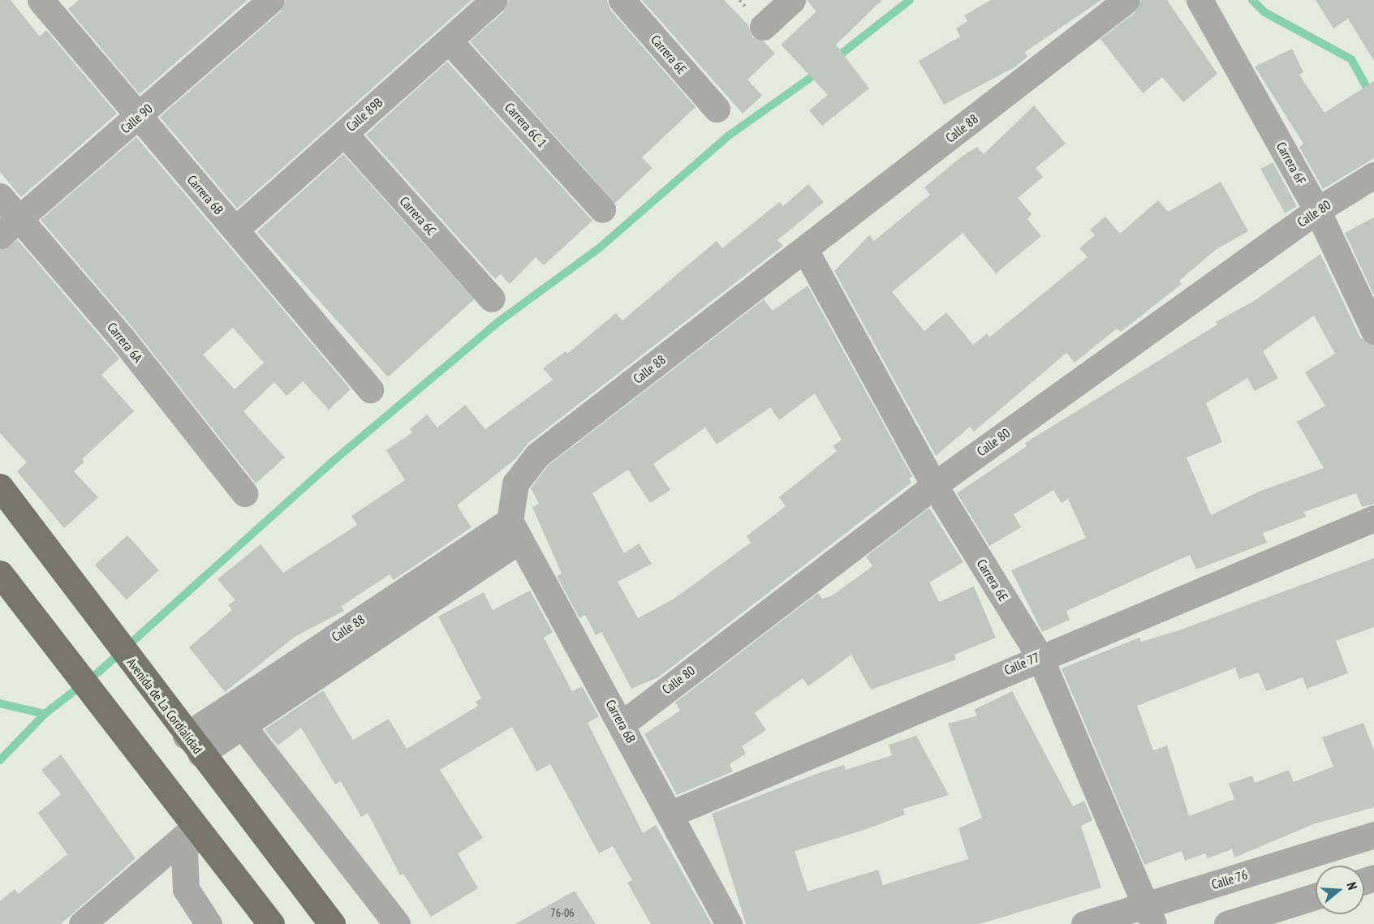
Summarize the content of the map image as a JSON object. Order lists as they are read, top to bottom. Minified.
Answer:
{"streets":{"main road":["Avenida de La Cordialidad"],"street":["Carrera 6E","Calle 89B","Calle 90","Carrera 6C 1","Calle 88","Carrera 6F","Carrera 6B","Calle 80","Carrera 6C","Carrera 6A","Calle 77","Calle 76"]},"crossings":[["Carrera 6E","Calle 88"],["Carrera 6E","Calle 80"],["Carrera 6E","Calle 77"],["Carrera 6E","Calle 76"],["Calle 89B","Carrera 6C 1"],["Calle 89B","Carrera 6B"],["Calle 89B","Carrera 6C"],["Calle 90","Carrera 6B"],["Calle 90","Carrera 6A"],["Calle 88","Carrera 6B"],["Calle 88","Avenida de La Cordialidad"],["Carrera 6F","Calle 80"],["Carrera 6B","Calle 80"],["Carrera 6B","Calle 77"]],"house_numbers":["76-06"],"north":"right"}
